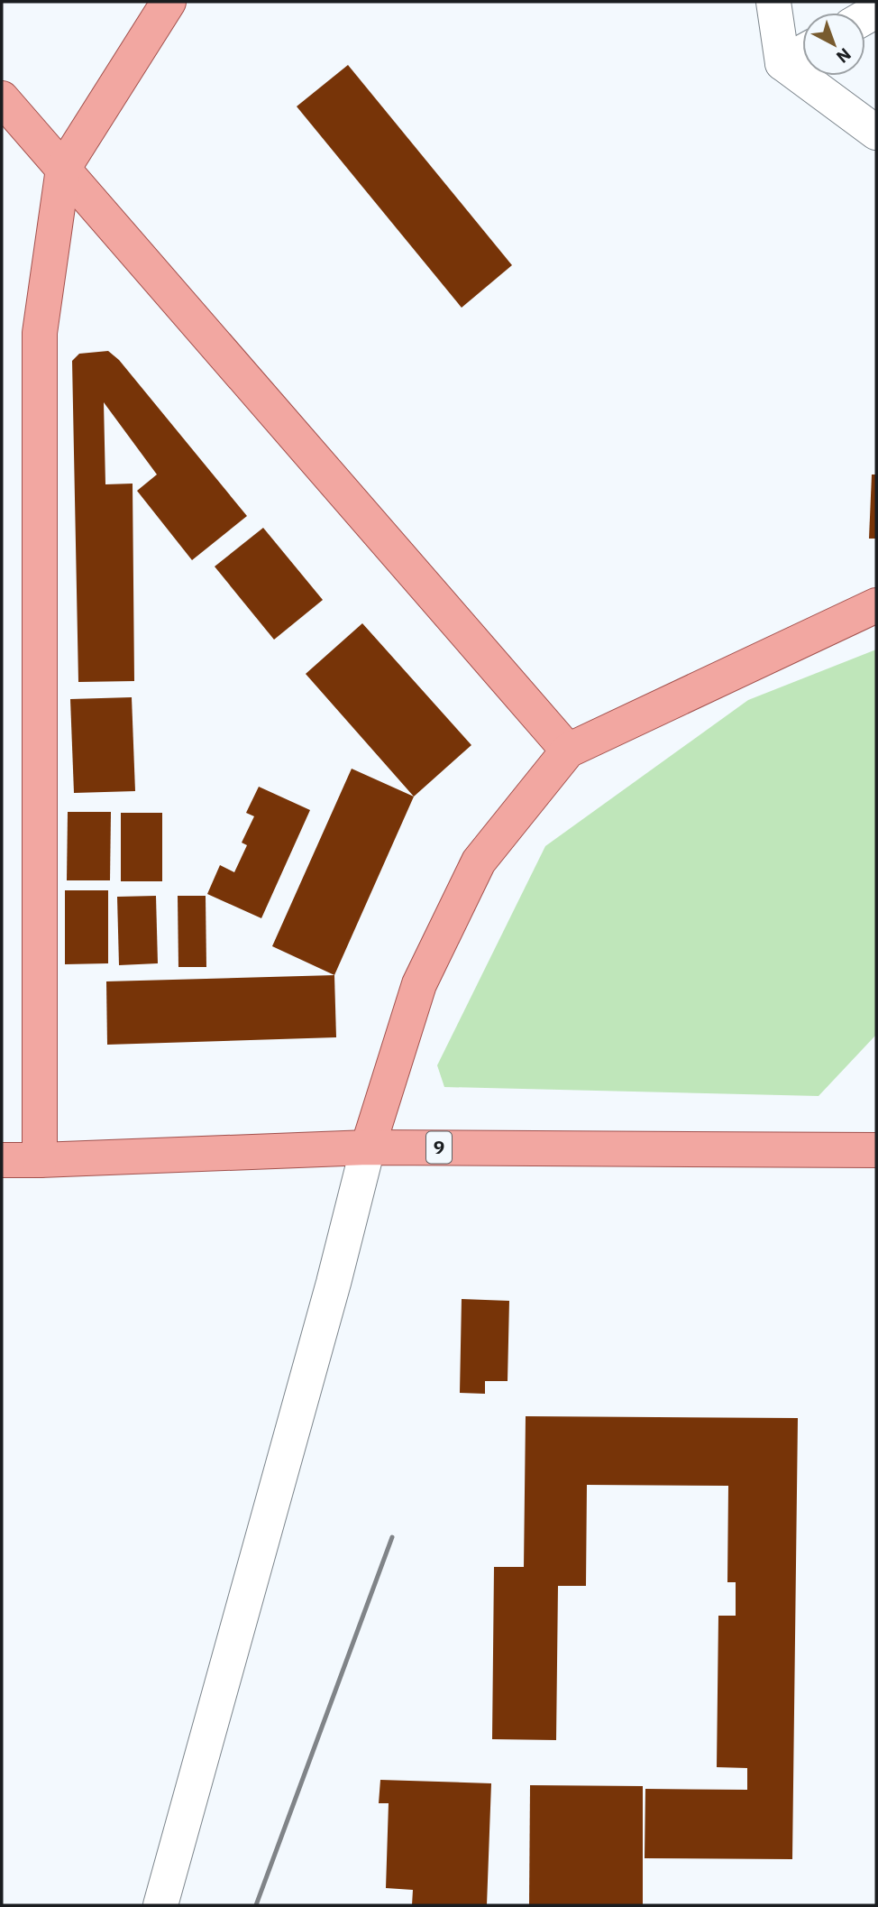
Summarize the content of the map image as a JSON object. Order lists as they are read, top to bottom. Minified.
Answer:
{"streets":{"main road":["9"]},"north":"bottom right"}
